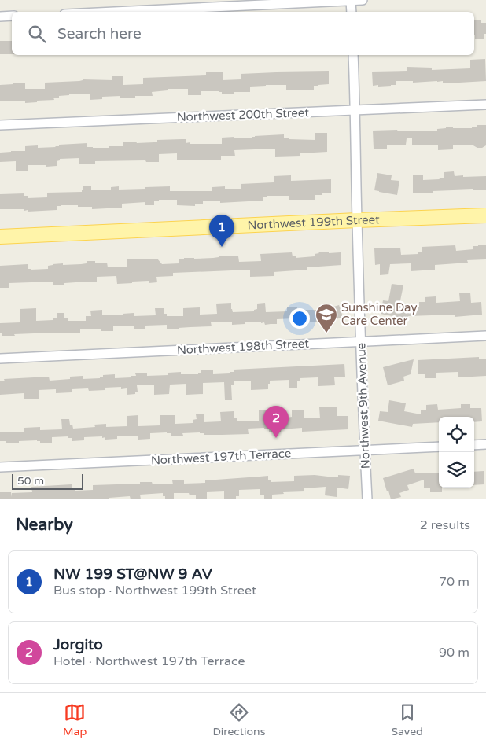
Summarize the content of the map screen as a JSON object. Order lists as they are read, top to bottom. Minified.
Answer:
{"streets":{"main road":["Northwest 199th Street"],"street":["Northwest 200th Street","Northwest 198th Street","Northwest 9th Avenue","Northwest 197th Terrace"]},"crossings":[["Northwest 200th Street","Northwest 9th Avenue"],["Northwest 199th Street","Northwest 9th Avenue"],["Northwest 198th Street","Northwest 9th Avenue"],["Northwest 9th Avenue","Northwest 197th Terrace"]],"places":{"school or university":["Sunshine Day Care Center"]},"scale_bar":"50 m","page":{"search":"Search here","pins":["1","2"],"scale":"50 m","heading":["Nearby","2 results"],"list":[{"mark":"1","name":"NW 199 ST@NW 9 AV","note":"Bus stop · Northwest 199th Street","value":"70 m"},{"mark":"2","name":"Jorgito","note":"Hotel · Northwest 197th Terrace","value":"90 m"}],"nav":["Map","Directions","Saved"]}}
